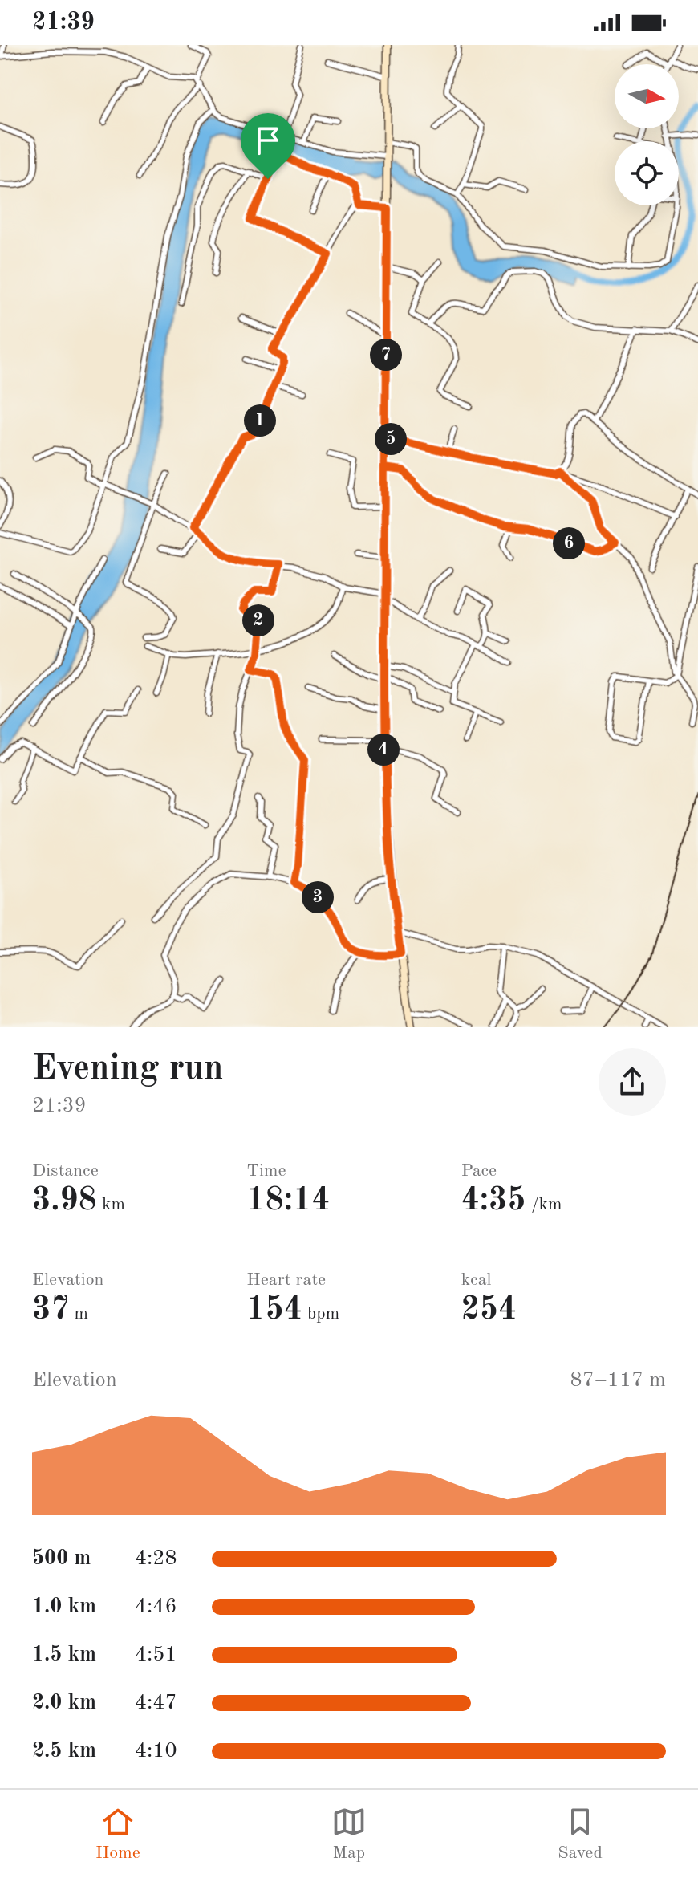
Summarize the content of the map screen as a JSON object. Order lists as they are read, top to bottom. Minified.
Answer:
{"north":"right","page":{"status":"21:39","pins":["7","1","5","6","2","4","3"],"heading":["Evening run","21:39"],"stats":[["Distance","3.98 km"],["Time","18:14"],["Pace","4:35 /km"],["Elevation","37 m"],["Heart rate","154 bpm"],["kcal","254"]],"chart":["Elevation","87–117 m"],"list":[{"name":"500 m","note":"4:28"},{"name":"1.0 km","note":"4:46"},{"name":"1.5 km","note":"4:51"},{"name":"2.0 km","note":"4:47"},{"name":"2.5 km","note":"4:10"}],"tabs":["Home","Map","Saved"]}}
